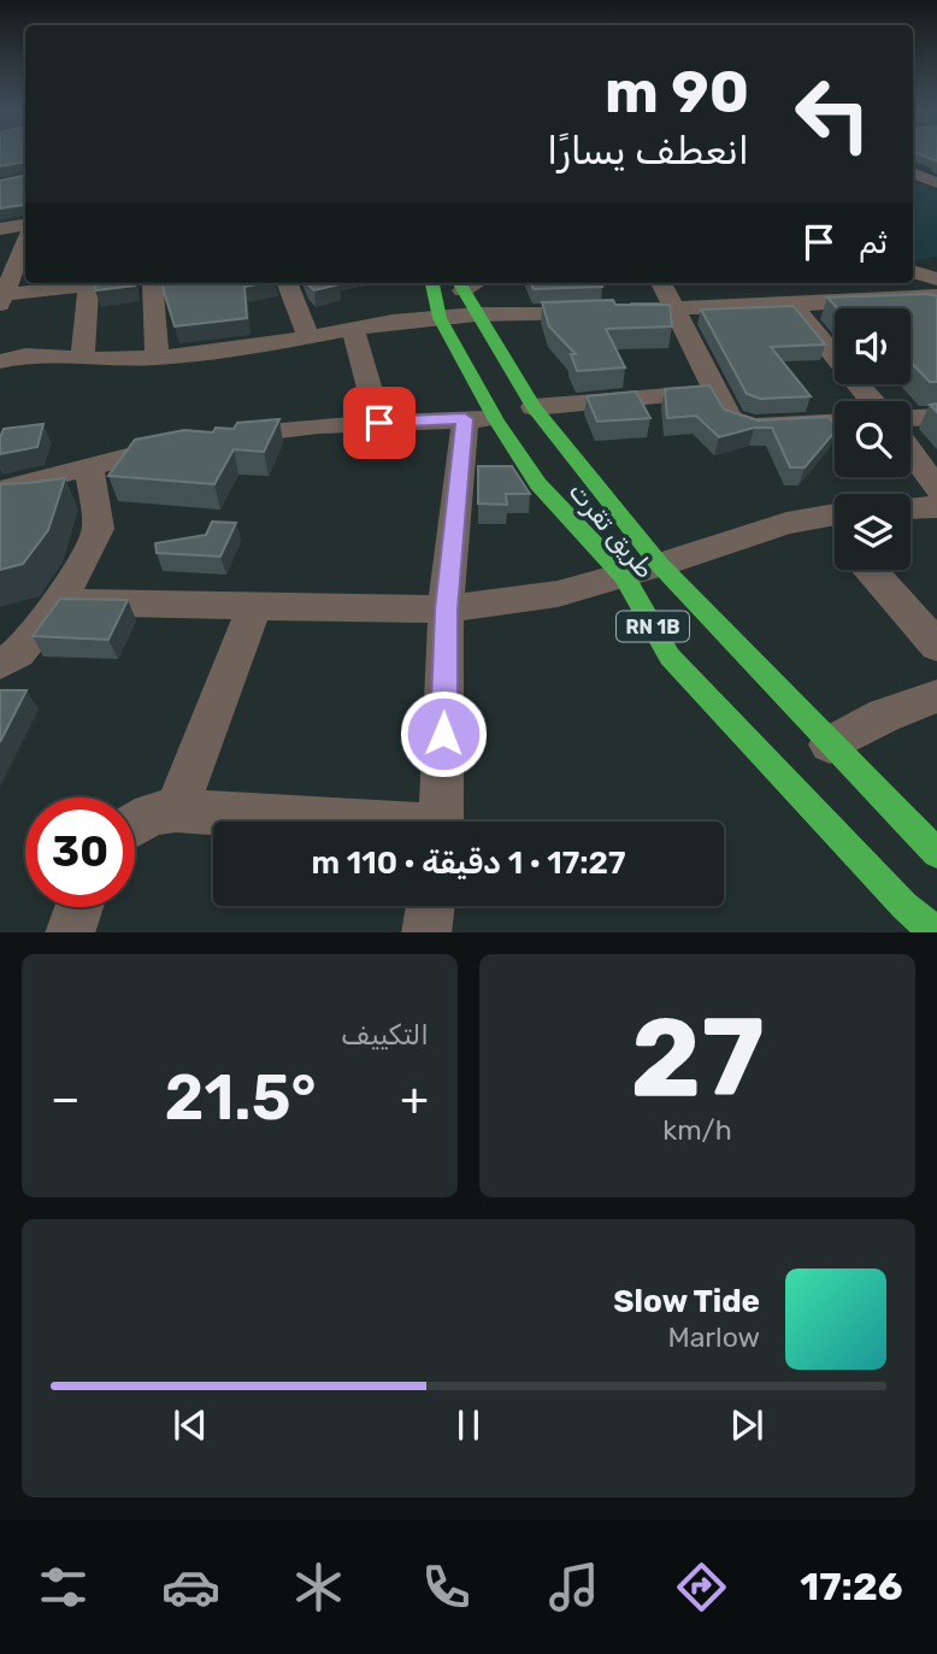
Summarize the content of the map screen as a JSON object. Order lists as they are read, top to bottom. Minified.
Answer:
{"streets":{"main road":["طريق تقرت","RN 1B"]},"page":{"turn":["90 m","انعطف يسارًا"],"then":"ثم","limit":"30","trip":"17:27 · 1 دقيقة · 110 m","tile":[["27","km/h"],"التكييف"],"heat":["−","21.5°","+"],"song":["Slow Tide","Marlow"],"tabs":"17:26"}}
